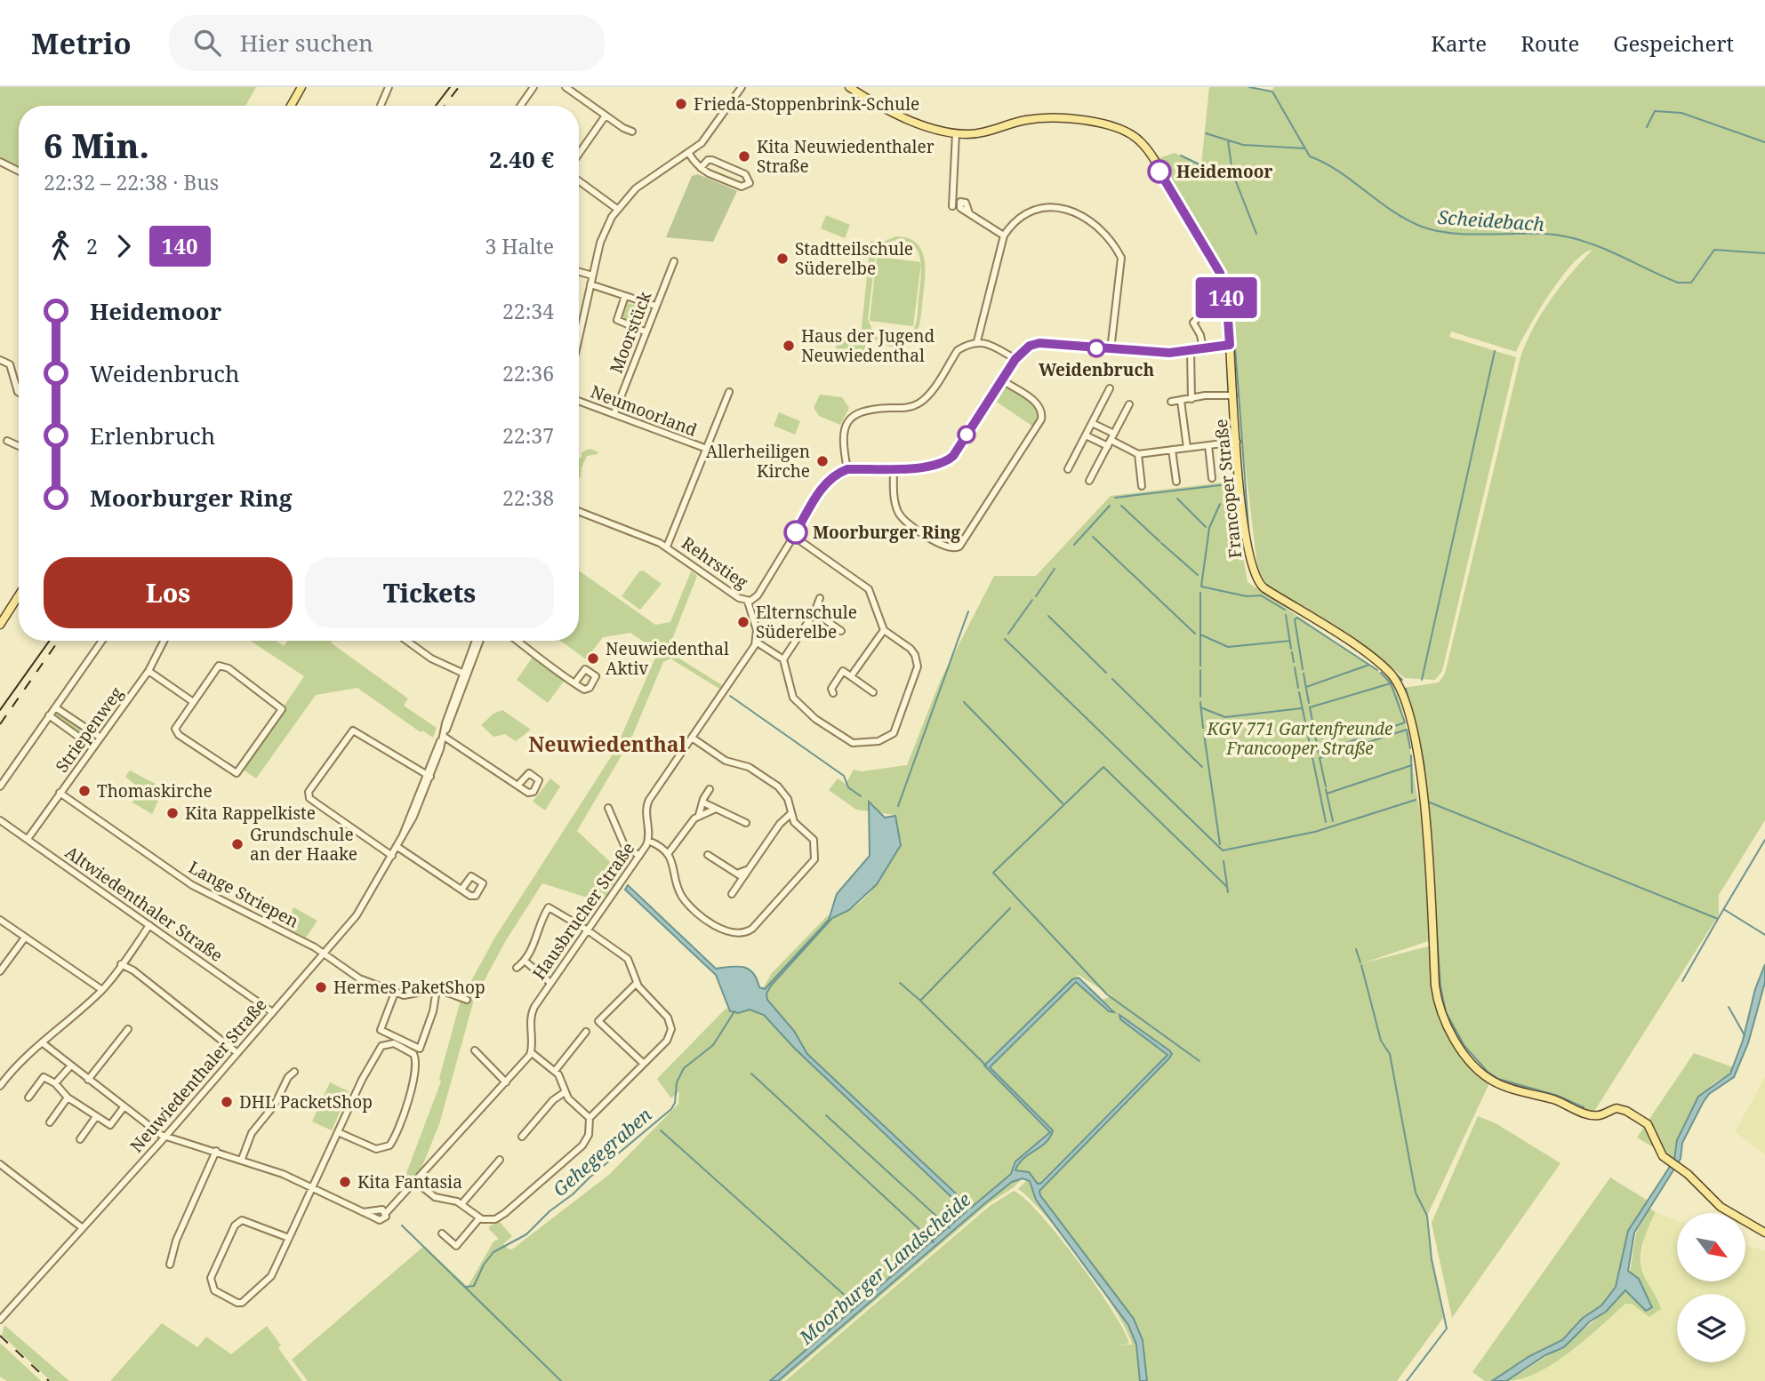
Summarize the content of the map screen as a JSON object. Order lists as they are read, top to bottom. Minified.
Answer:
{"streets":{"main road":["Francoper Straße"],"street":["Moorstück","Neumoorland","Rehrstieg","Striepenweg","Lange Striepen","Altwiedenthaler Straße","Hausbrucher Straße","Neuwiedenthaler Straße"]},"crossings":[["Moorstück","Neumoorland"],["Striepenweg","Lange Striepen"],["Striepenweg","Altwiedenthaler Straße"],["Lange Striepen","Neuwiedenthaler Straße"],["Altwiedenthaler Straße","Neuwiedenthaler Straße"]],"districts":["Neuwiedenthal"],"water":["Scheidebach","Gehegegraben","Moorburger Landscheide"],"parks":["KGV 771 Gartenfreunde Francooper Straße"],"places":["Frieda-Stoppenbrink-Schule","Kita Neuwiedenthaler Straße","Heidemoor","Stadtteilschule Süderelbe","Haus der Jugend Neuwiedenthal","Weidenbruch","Allerheiligen Kirche","Moorburger Ring","Elternschule Süderelbe","Neuwiedenthal Aktiv","Thomaskirche","Kita Rappelkiste","Grundschule an der Haake","Hermes PaketShop","DHL PacketShop","Kita Fantasia"],"lines":["bus line 140"],"north":"bottom right","page":{"header":"Metrio","search":"Hier suchen","nav":["Karte","Route","Gespeichert"],"on_map":"140","heading":["6 Min.","22:32 – 22:38 · Bus","2.40 €"],"legs":["2","140","3 Halte"],"list":[{"name":"Heidemoor","value":"22:34"},{"name":"Weidenbruch","value":"22:36"},{"name":"Erlenbruch","value":"22:37"},{"name":"Moorburger Ring","value":"22:38"}],"buttons":["Los","Tickets"]}}
